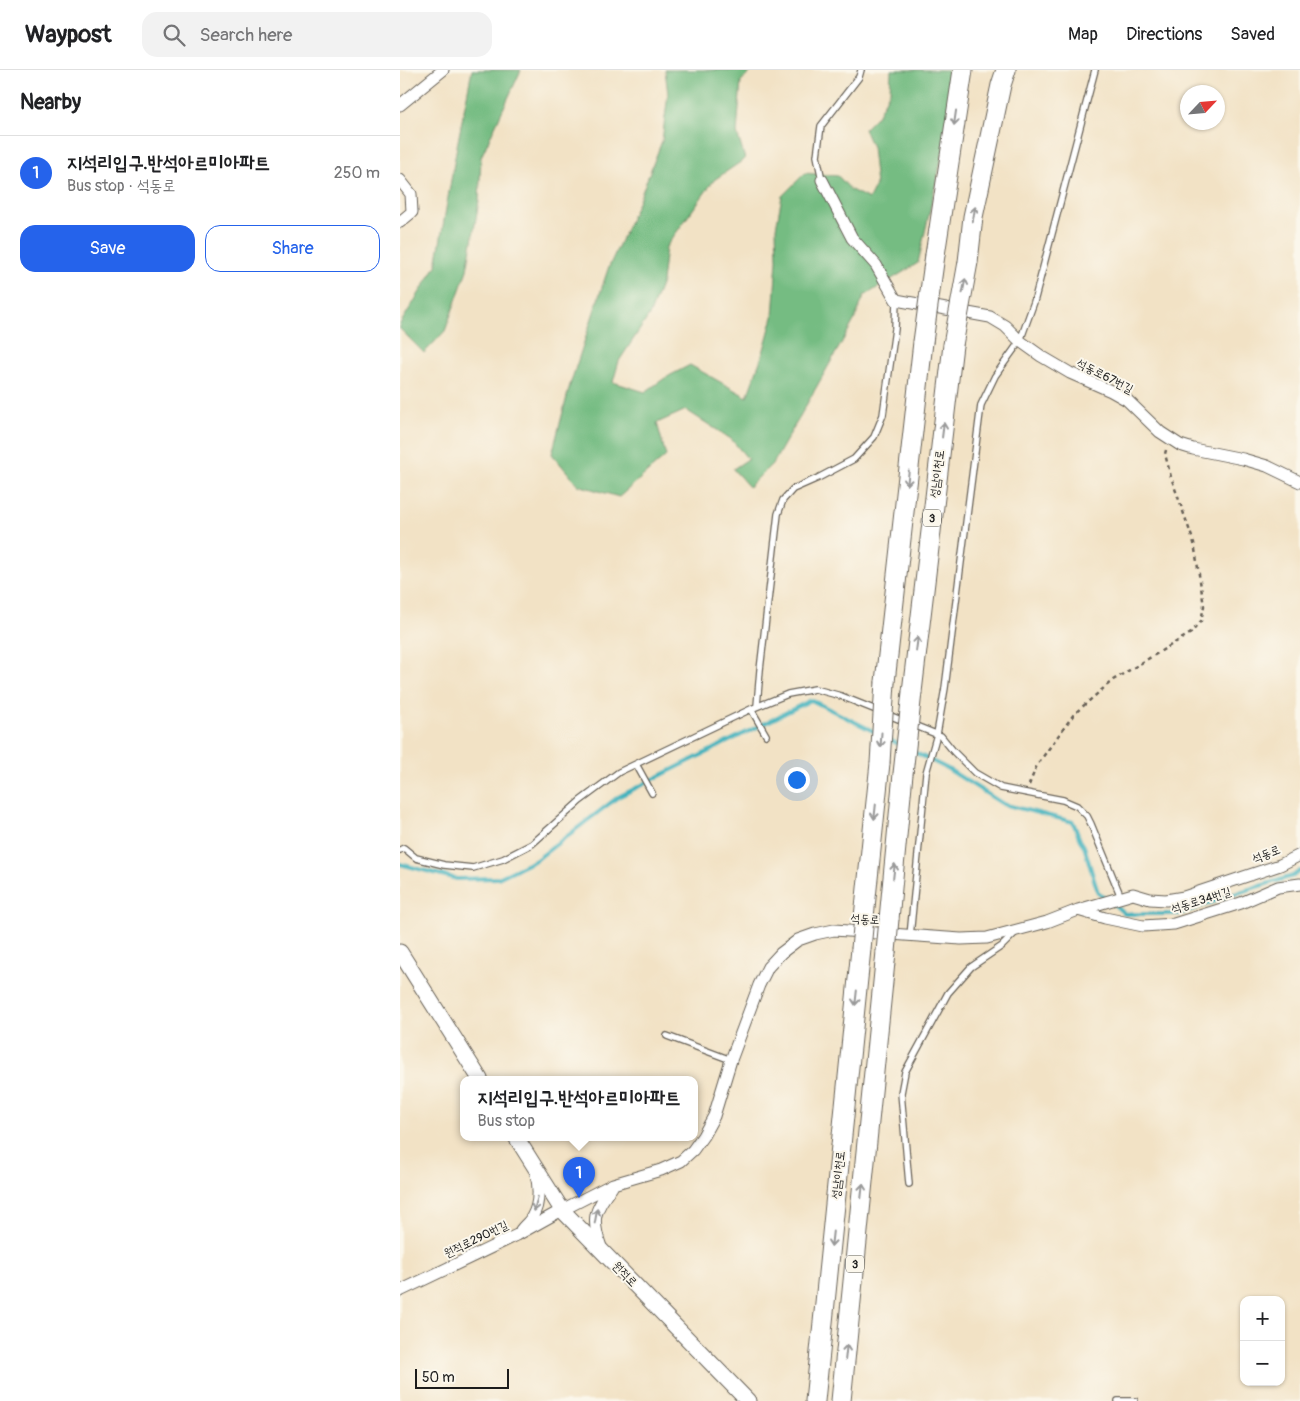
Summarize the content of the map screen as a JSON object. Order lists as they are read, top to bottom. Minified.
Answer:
{"streets":{"highway":["성남이천로","3"],"street":["석동로67번길","석동로","석동로34번길","원적로290번길","원적로"]},"crossings":[["석동로","석동로34번길"],["석동로","원적로290번길"],["석동로","원적로"],["원적로290번길","원적로"]],"scale_bar":"50 m","north":"top right","page":{"header":"Waypost","search":"Search here","nav":["Map","Directions","Saved"],"heading":"Nearby","list":[{"mark":"1","name":"지석리입구.반석아르미아파트","note":"Bus stop · 석동로","value":"250 m"}],"buttons":["Save","Share"],"popup":["지석리입구.반석아르미아파트","Bus stop"],"pins":"1","map_buttons":["+","−"],"scale":"50 m"}}
